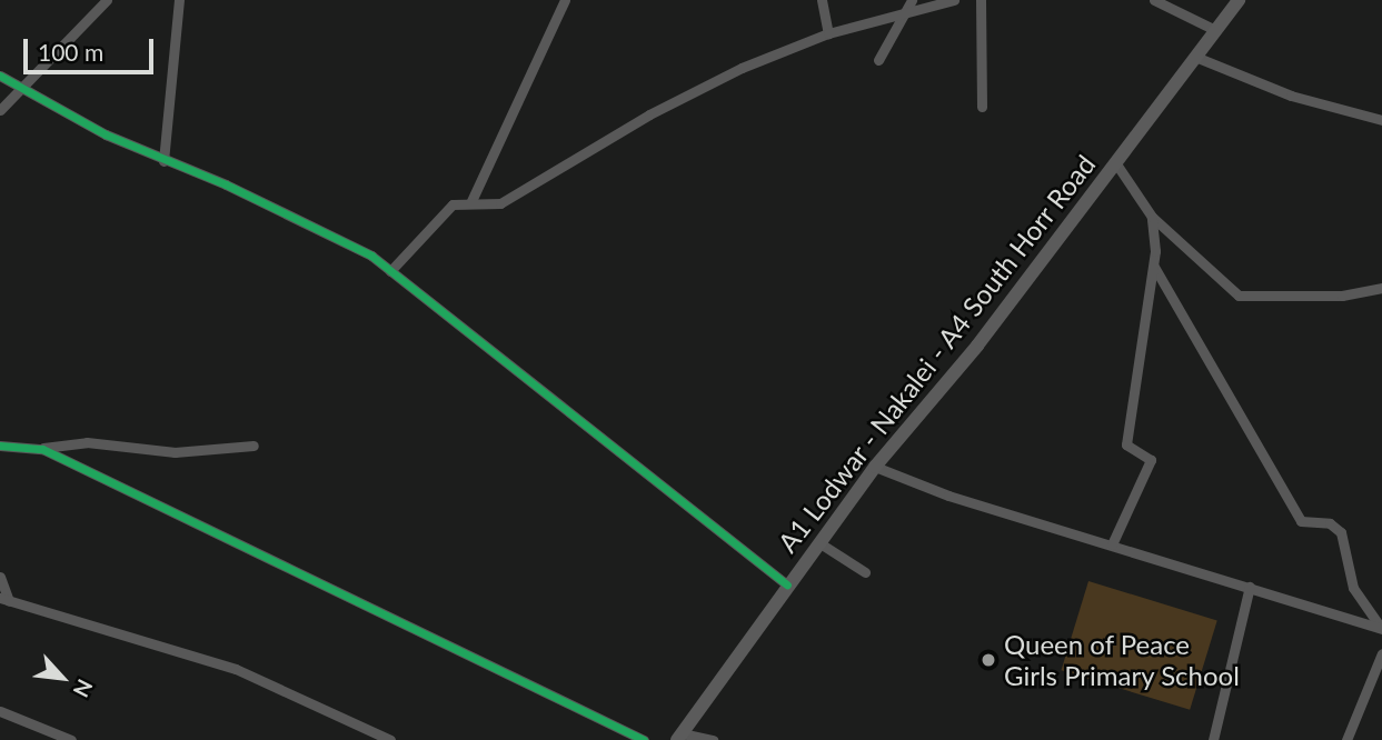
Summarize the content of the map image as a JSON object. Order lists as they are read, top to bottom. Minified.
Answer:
{"streets":{"main road":["A1 Lodwar - Nakalei - A4 South Horr Road"]},"places":["Queen of Peace Girls Primary School"],"scale_bar":"100 m","north":"bottom right"}
